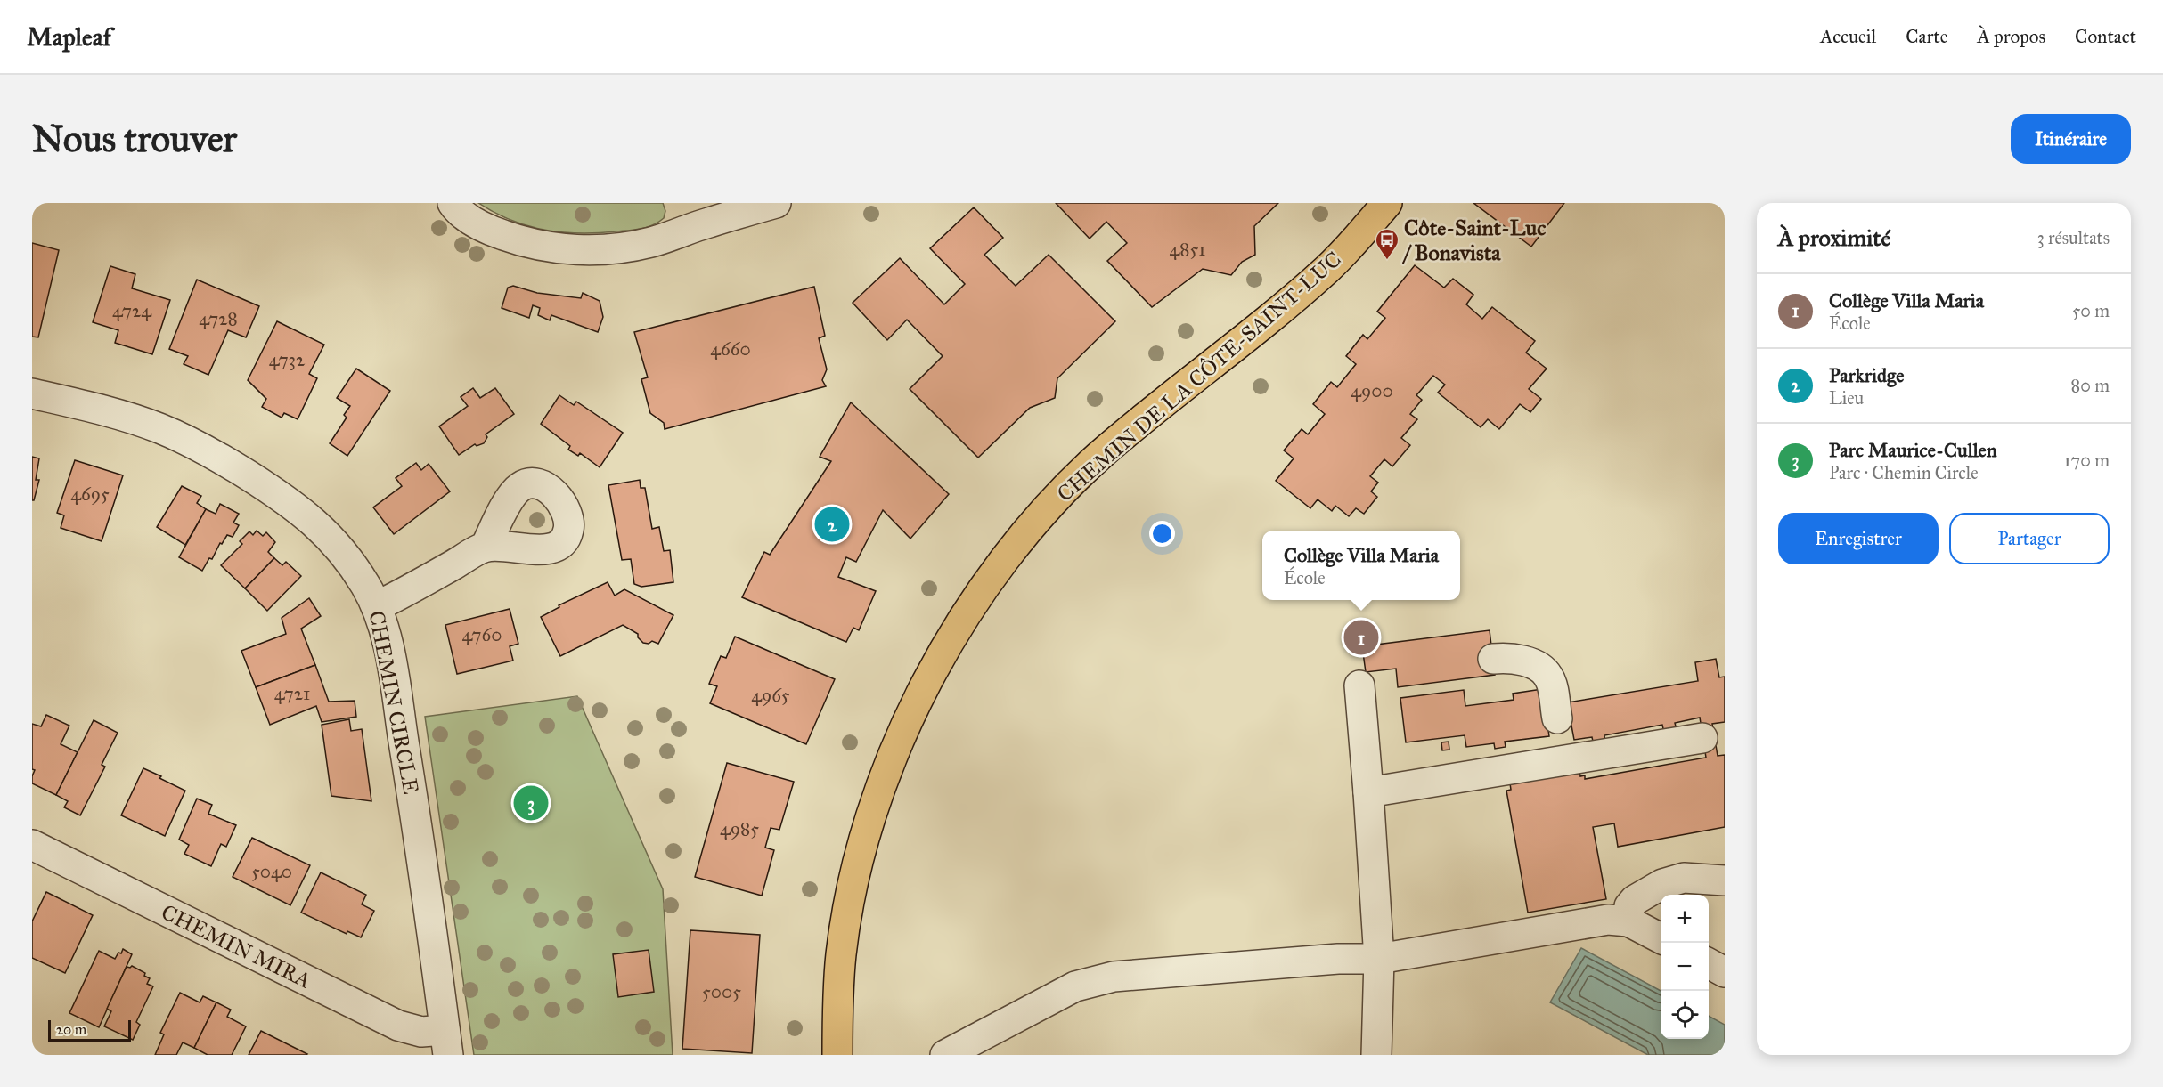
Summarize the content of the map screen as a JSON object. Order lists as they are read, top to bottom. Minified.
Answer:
{"streets":{"main road":["CHEMIN DE LA CÔTE-SAINT-LUC"],"street":["CHEMIN CIRCLE","CHEMIN MIRA"]},"crossings":[["CHEMIN CIRCLE","CHEMIN MIRA"]],"places":{"bus stop":["Côte-Saint-Luc / Bonavista"]},"house_numbers":["4851","4724","4728","4660","4732","4900","4695","4760","4721","4965","4985","5040","5005"],"scale_bar":"20 m","page":{"header":"Mapleaf","nav":["Accueil","Carte","À propos","Contact"],"buttons":["Itinéraire",["Enregistrer","Partager"]],"title":"Nous trouver","heading":["À proximité","3 résultats"],"list":[{"mark":"1","name":"Collège Villa Maria","note":"École","value":"50 m"},{"mark":"2","name":"Parkridge","note":"Lieu","value":"80 m"},{"mark":"3","name":"Parc Maurice-Cullen","note":"Parc · Chemin Circle","value":"170 m"}],"pins":["2","1","3"],"popup":["Collège Villa Maria","École"],"map_buttons":["+","−"],"scale":"20 m"}}
